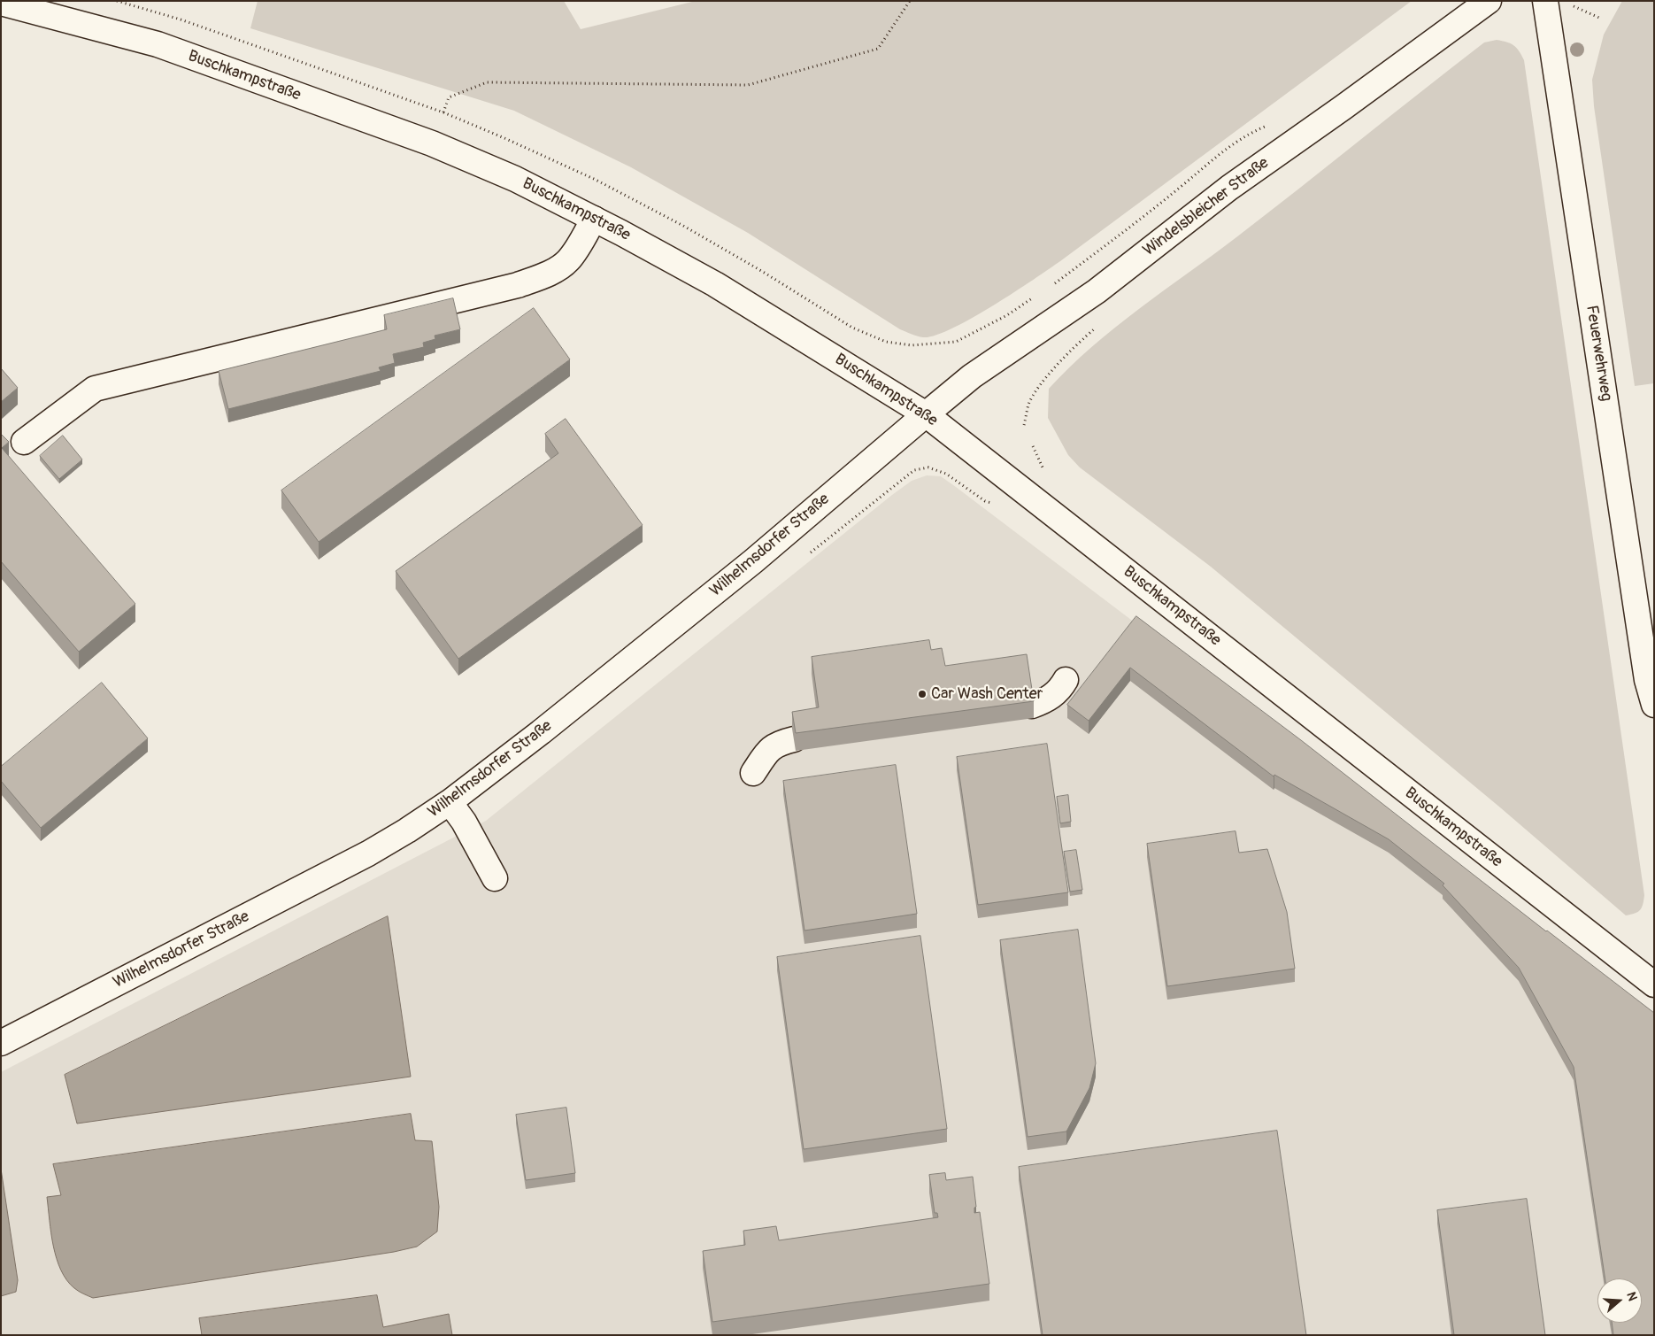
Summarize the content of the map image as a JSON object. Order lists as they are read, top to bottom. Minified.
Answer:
{"streets":{"main road":["Buschkampstraße","Windelsbleicher Straße","Feuerwehrweg","Wilhelmsdorfer Straße"]},"crossings":[["Buschkampstraße","Windelsbleicher Straße"],["Buschkampstraße","Wilhelmsdorfer Straße"],["Windelsbleicher Straße","Wilhelmsdorfer Straße"]],"places":["Car Wash Center"],"north":"right"}
